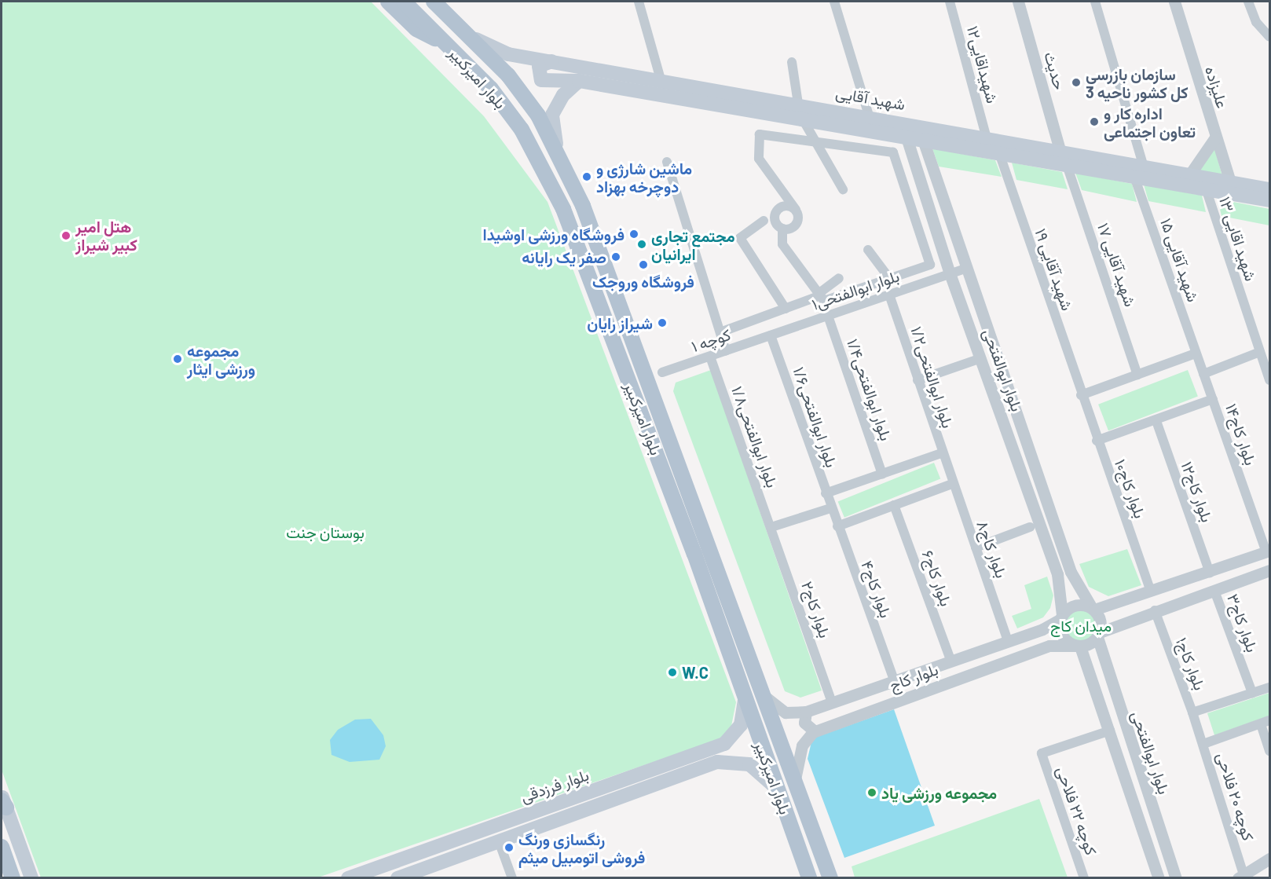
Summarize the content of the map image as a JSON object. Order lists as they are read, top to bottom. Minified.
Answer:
{"streets":{"main road":["بلوار امیرکبیر","شهید آقایی","بلوار فرزدقی"],"street":["شهیداقایی۱۲","حدیث","علیزاده","شهید اقایی ۱۳","شهید آقایی ۱۵","شهید آقایی ۱۷","شهید آقایی ۱۹","بلوار ابوالفتحی۱","کوچه ۱","بلوار ابوالفتحی","بلوار ابوالفتحی۱/۲","بلوار ابوالفتحی۱/۴","بلوار ابوالفتحی۱/۶","بلوار کاج۱۴","بلوار ابوالفتحی۱/۸","بلوار کاج۱۰","بلوار کاج۱۲","بلوار کاج۸","بلوار کاج۶","بلوار کاج۴","بلوار کاج۲","بلوار کاج۳","بلوار کاج۱","بلوار کاج","کوچه ۲۰ فلاحی","کوچه ۲۲ فلاحی"]},"crossings":[["شهیداقایی۱۲","شهید آقایی"],["حدیث","شهید آقایی"],["بلوار امیرکبیر","شهید آقایی"],["بلوار امیرکبیر","بلوار کاج"],["بلوار امیرکبیر","بلوار فرزدقی"],["علیزاده","شهید آقایی"],["شهید آقایی","شهید اقایی ۱۳"],["شهید آقایی","شهید آقایی ۱۵"],["شهید آقایی","شهید آقایی ۱۷"],["شهید آقایی","شهید آقایی ۱۹"],["شهید آقایی","بلوار ابوالفتحی"],["شهید آقایی ۱۵","بلوار کاج۱۴"],["شهید آقایی ۱۹","بلوار کاج۱۰"],["بلوار ابوالفتحی۱","کوچه ۱"],["بلوار ابوالفتحی۱","بلوار ابوالفتحی"],["بلوار ابوالفتحی۱","بلوار ابوالفتحی۱/۲"],["بلوار ابوالفتحی۱","بلوار ابوالفتحی۱/۴"],["بلوار ابوالفتحی۱","بلوار ابوالفتحی۱/۶"],["کوچه ۱","بلوار ابوالفتحی۱/۶"],["کوچه ۱","بلوار ابوالفتحی۱/۸"],["بلوار ابوالفتحی","بلوار کاج"],["بلوار ابوالفتحی","کوچه ۲۲ فلاحی"],["بلوار ابوالفتحی۱/۲","بلوار کاج۸"],["بلوار ابوالفتحی۱/۶","بلوار کاج۴"],["بلوار ابوالفتحی۱/۸","بلوار کاج۲"],["بلوار کاج۸","بلوار کاج"],["بلوار کاج۶","بلوار کاج"],["بلوار کاج۴","بلوار کاج"],["بلوار کاج۲","بلوار کاج"],["بلوار کاج۱","کوچه ۲۰ فلاحی"]],"parks":["بوستان جنت","میدان کاج"],"places":["سازمان بازرسی کل کشور ناحیه 3","اداره کار و تعاون اجتماعی","ماشین شارژی و دوچرخه بهزاد","فروشگاه ورزشی اوشیدا","هتل امیر کبیر شیراز","مجتمع تجاری ایرانیان","صفر یک رایانه","فروشگاه وروجک","شیراز رایان","مجموعه ورزشی ایثار","W.C","مجموعه ورزشی یاد","رنگسازی ورنگ فروشی اتومبیل میثم"]}
